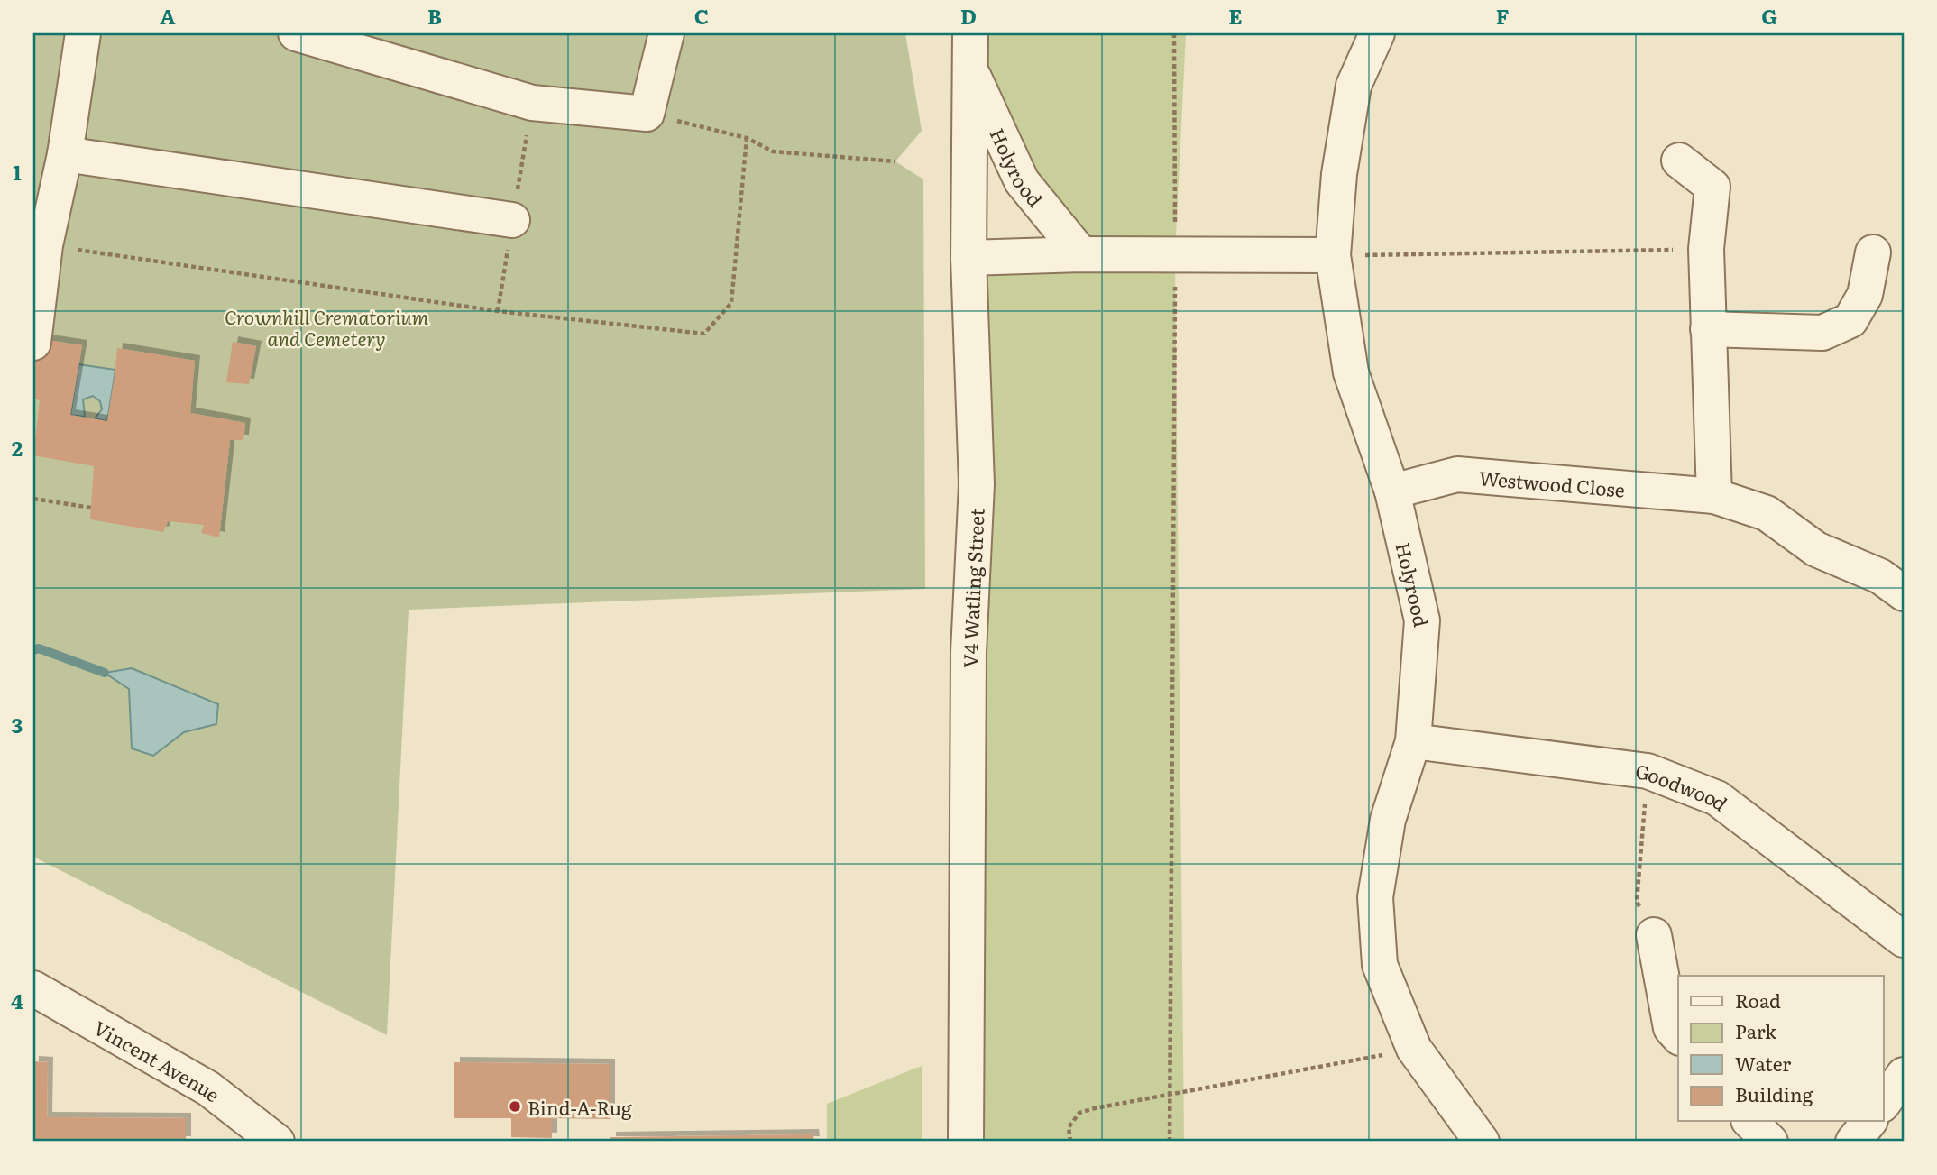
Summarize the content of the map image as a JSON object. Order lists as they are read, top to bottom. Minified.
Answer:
{"streets":{"street":["Holyrood","Westwood Close","V4 Watling Street","Goodwood","Vincent Avenue"]},"crossings":[["Holyrood","Westwood Close"],["Holyrood","V4 Watling Street"],["Holyrood","Goodwood"]],"parks":["Crownhill Crematorium and Cemetery"],"places":["Bind-A-Rug"],"legend":["Road","Park","Water","Building"],"grid":{"columns":["A","B","C","D","E","F","G"],"rows":["1","2","3","4"]}}
